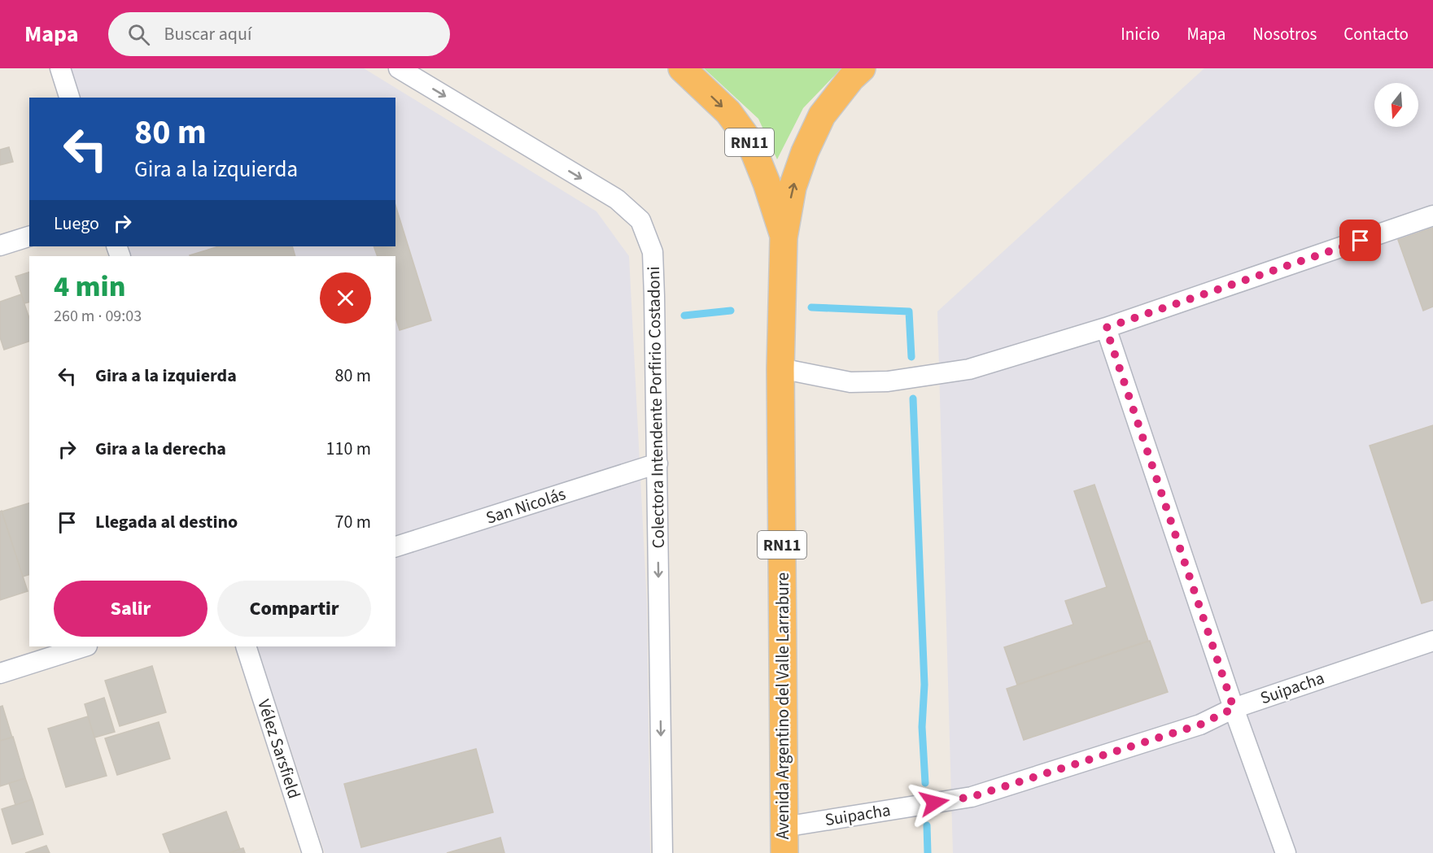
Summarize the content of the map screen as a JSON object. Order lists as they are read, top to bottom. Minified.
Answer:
{"streets":{"highway":["RN11","Avenida Argentino del Valle Larrabure"],"street":["Colectora Intendente Porfirio Costadoni","San Nicolás","Suipacha","Vélez Sarsfield"]},"crossings":[["RN11","Avenida Argentino del Valle Larrabure"],["Colectora Intendente Porfirio Costadoni","San Nicolás"],["Suipacha","Avenida Argentino del Valle Larrabure"]],"one_way":["Colectora Intendente Porfirio Costadoni"],"north":"bottom","page":{"header":"Mapa","search":"Buscar aquí","nav":["Inicio","Mapa","Nosotros","Contacto"],"turn":["80 m","Gira a la izquierda"],"then":"Luego","heading":["4 min","260 m · 09:03"],"list":[{"name":"Gira a la izquierda","value":"80 m"},{"name":"Gira a la derecha","value":"110 m"},{"name":"Llegada al destino","value":"70 m"}],"buttons":["Salir","Compartir"]}}
